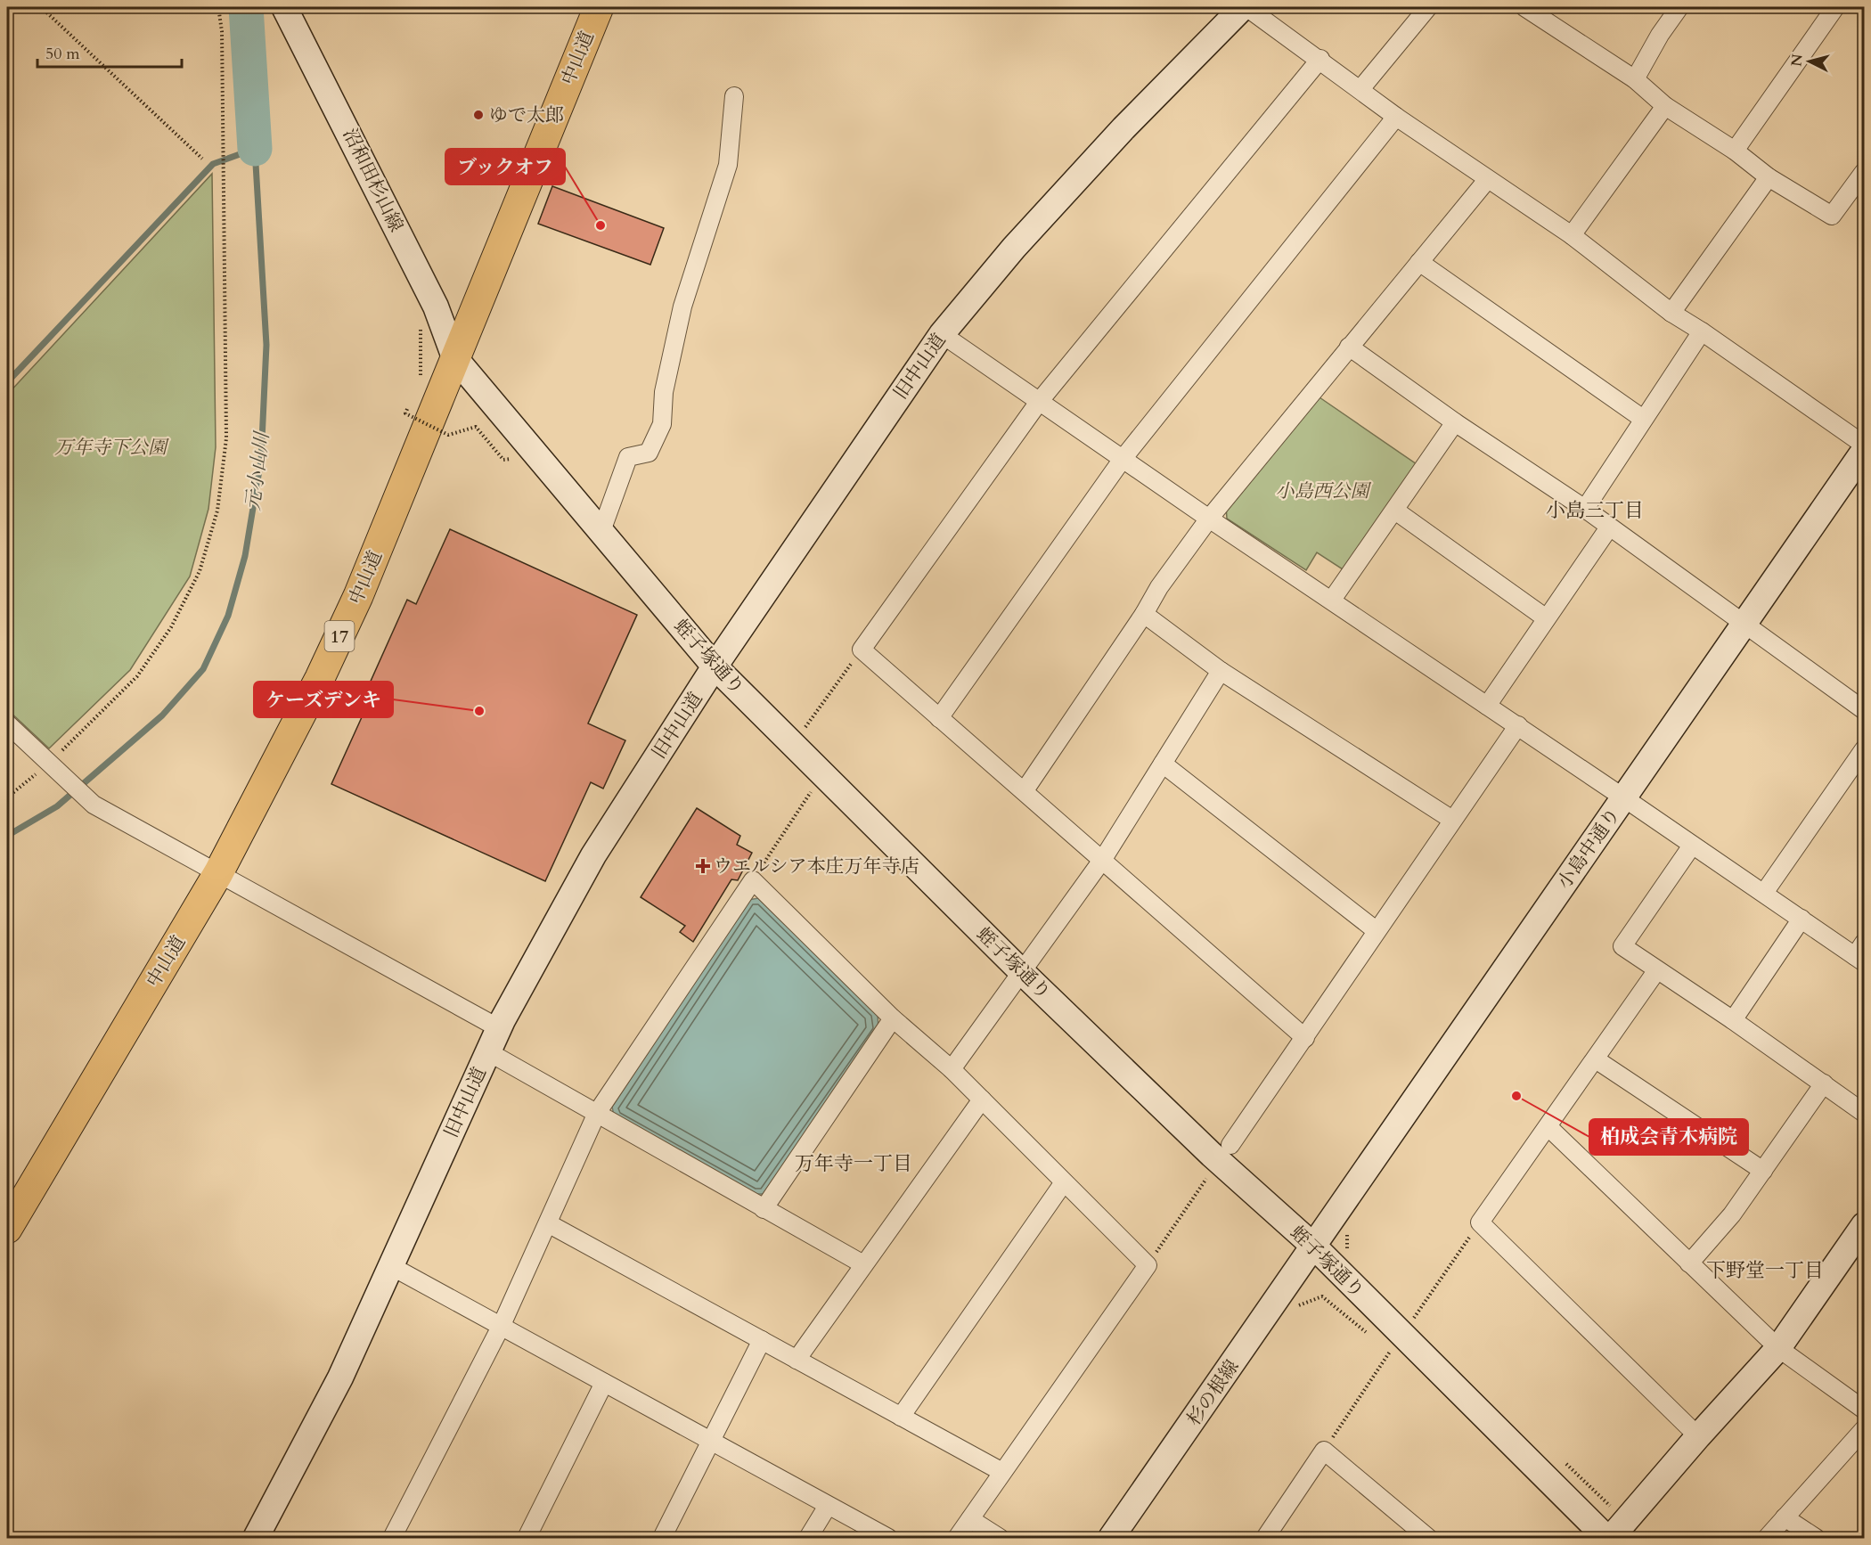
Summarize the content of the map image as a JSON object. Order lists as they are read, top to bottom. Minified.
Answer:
{"streets":{"highway":["中山道","17"],"street":["沼和田杉山線","旧中山道","蛭子塚通り","小島中通り","杉の根線"]},"crossings":[["中山道","沼和田杉山線"],["中山道","蛭子塚通り"],["沼和田杉山線","蛭子塚通り"],["旧中山道","蛭子塚通り"],["蛭子塚通り","小島中通り"],["蛭子塚通り","杉の根線"],["小島中通り","杉の根線"]],"districts":["小島三丁目","万年寺一丁目","下野堂一丁目"],"water":["元小山川"],"parks":["万年寺下公園","小島西公園"],"places":{"other":["ゆで太郎","ブックオフ","ケーズデンキ","柏成会青木病院"],"health":["ウエルシア本庄万年寺店"]},"scale_bar":"50 m","north":"left"}
